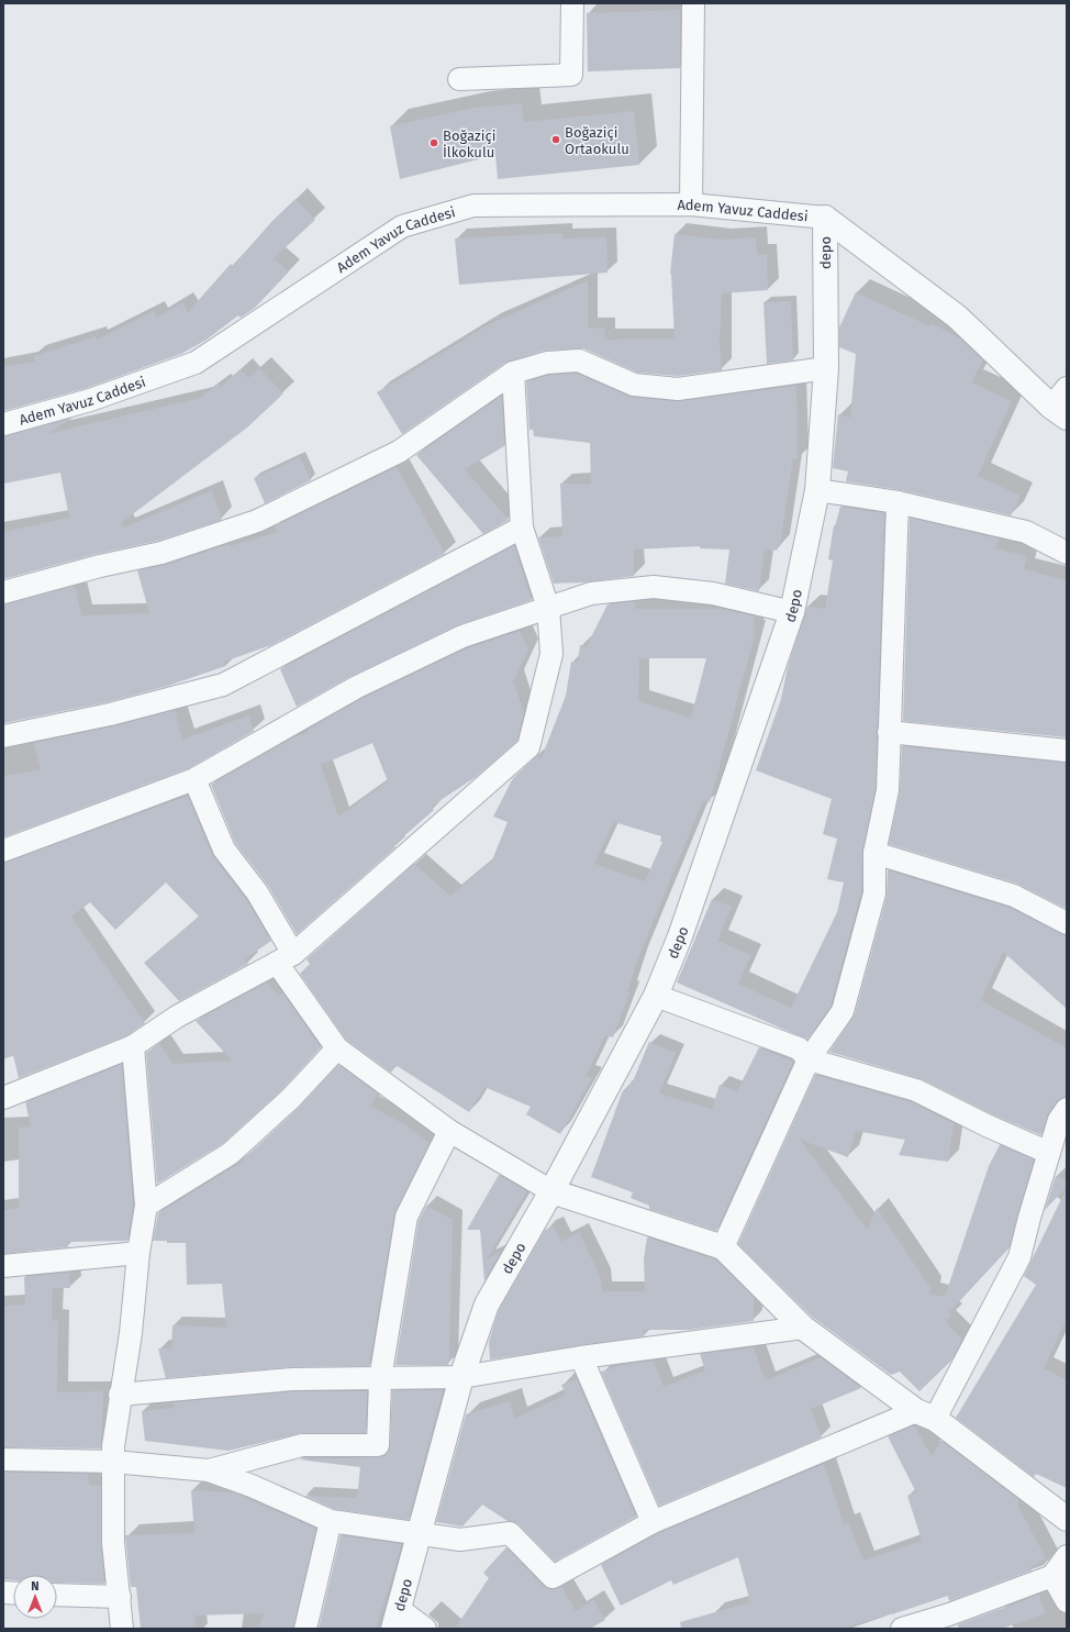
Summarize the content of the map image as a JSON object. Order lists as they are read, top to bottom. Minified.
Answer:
{"streets":{"street":["Adem Yavuz Caddesi","depo"]},"crossings":[["Adem Yavuz Caddesi","depo"]],"places":["Boğaziçi Ortaokulu","Boğaziçi İlkokulu"],"north":"top"}
